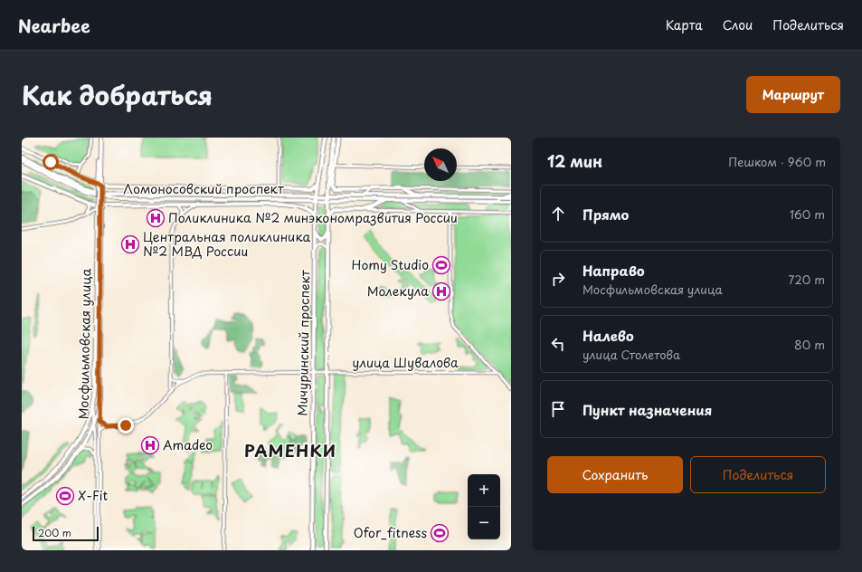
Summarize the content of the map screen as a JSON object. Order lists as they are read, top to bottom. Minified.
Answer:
{"streets":{"main road":["Ломоносовский проспект","Мичуринский проспект","Мосфильмовская улица"],"street":["улица Шувалова"]},"crossings":[["Ломоносовский проспект","Мичуринский проспект"],["Мичуринский проспект","улица Шувалова"]],"districts":["РАМЕНКИ"],"places":{"hospital":["Поликлиника №2 минэкономразвития России","Центральная поликлиника №2 МВД России","Молекула","Amadeo"],"sports":["Homy Studio","X-Fit","Ofor_fitness"]},"scale_bar":"200 m","north":"top left","page":{"header":"Nearbee","nav":["Карта","Слои","Поделиться"],"title":"Как добраться","buttons":["Маршрут",["Сохранить","Поделиться"]],"heading":["12 мин","Пешком · 960 m"],"list":[["Прямо","160 m"],["Направо","Мосфильмовская улица","720 m"],["Налево","улица Столетова","80 m"],"Пункт назначения"],"map_buttons":["+","−"],"scale":"200 m"}}
